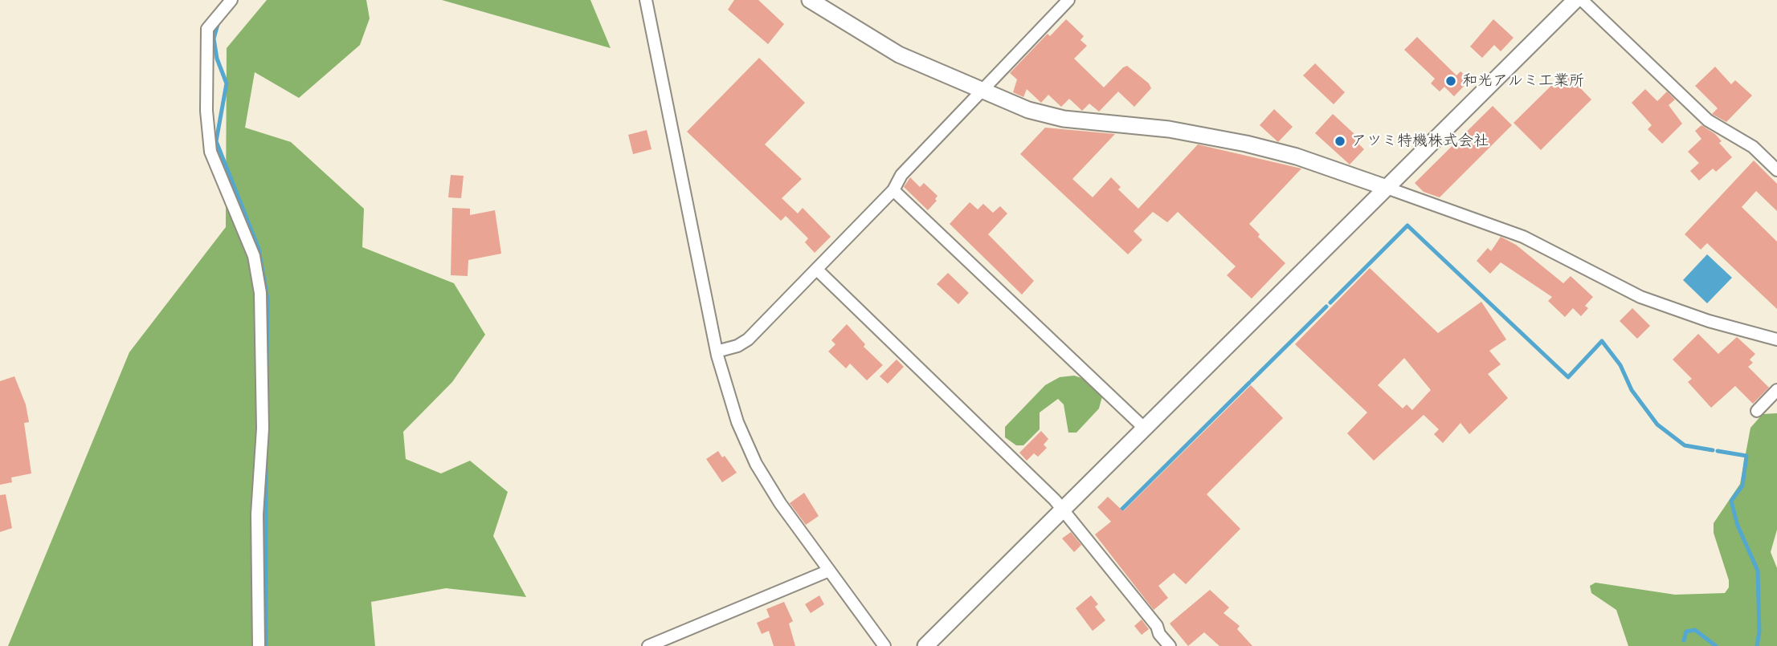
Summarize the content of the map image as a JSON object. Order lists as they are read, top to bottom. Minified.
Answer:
{"places":["和光アルミ工業所","アツミ特機株式会社"]}
